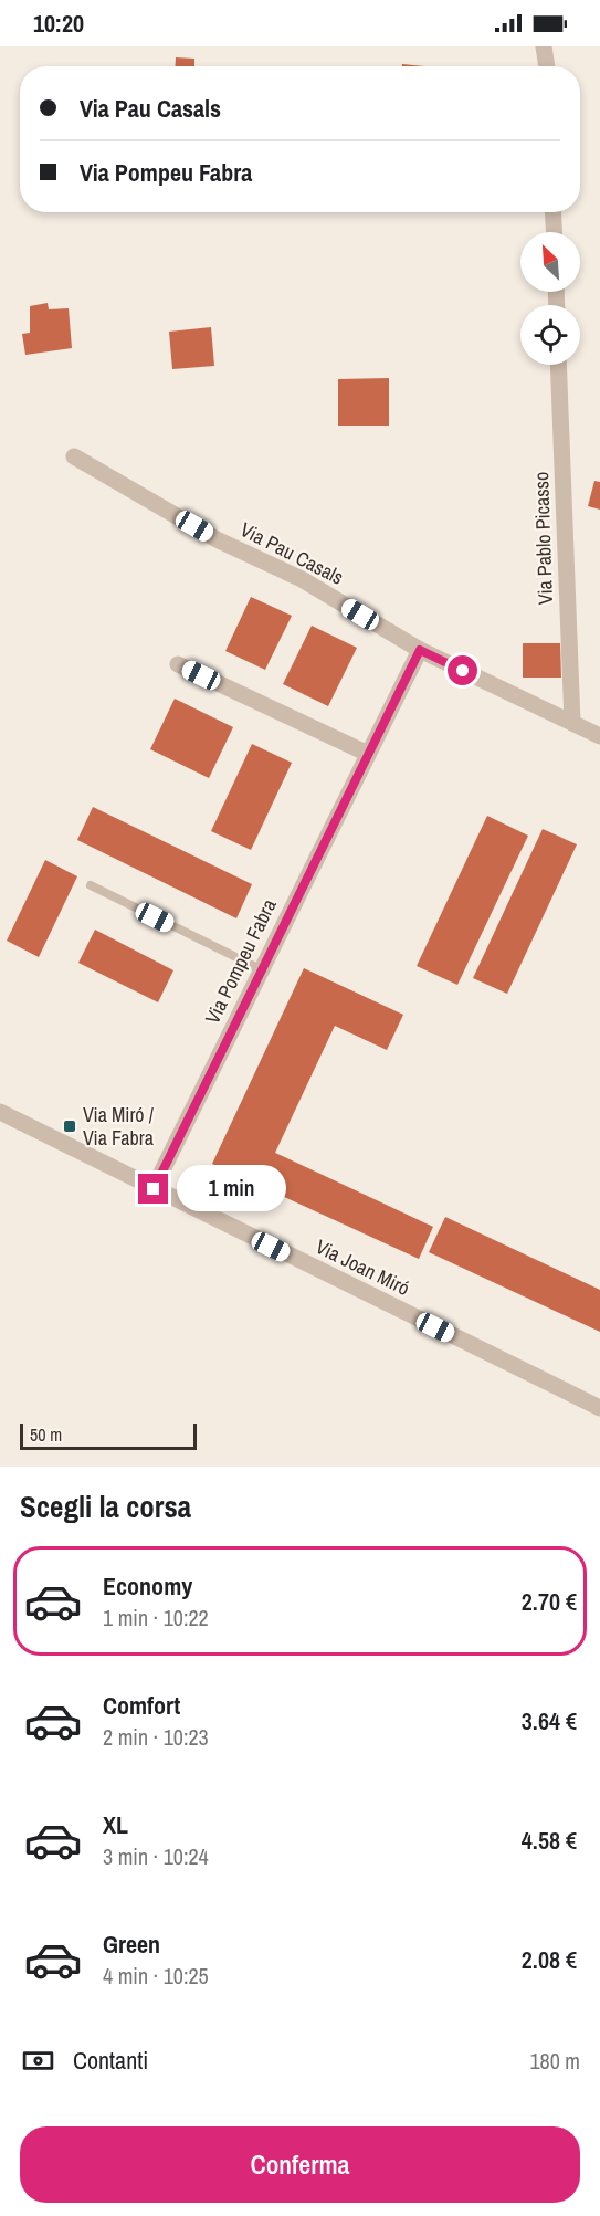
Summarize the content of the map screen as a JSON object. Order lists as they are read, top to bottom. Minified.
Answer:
{"streets":{"street":["Via Pablo Picasso","Via Pau Casals","Via Pompeu Fabra","Via Joan Miró"]},"crossings":[["Via Pablo Picasso","Via Pau Casals"],["Via Pau Casals","Via Pompeu Fabra"],["Via Pompeu Fabra","Via Joan Miró"]],"places":{"transit":["Via Miró / Via Fabra"]},"scale_bar":"50 m","north":"top left","page":{"status":"10:20","banner":["Via Pau Casals","Via Pompeu Fabra"],"bubble":"1 min","scale":"50 m","heading":"Scegli la corsa","list":[{"name":"Economy","note":"1 min · 10:22","value":"2.70 €"},{"name":"Comfort","note":"2 min · 10:23","value":"3.64 €"},{"name":"XL","note":"3 min · 10:24","value":"4.58 €"},{"name":"Green","note":"4 min · 10:25","value":"2.08 €"}],"pay":["Contanti","180 m"],"buttons":"Conferma"}}
